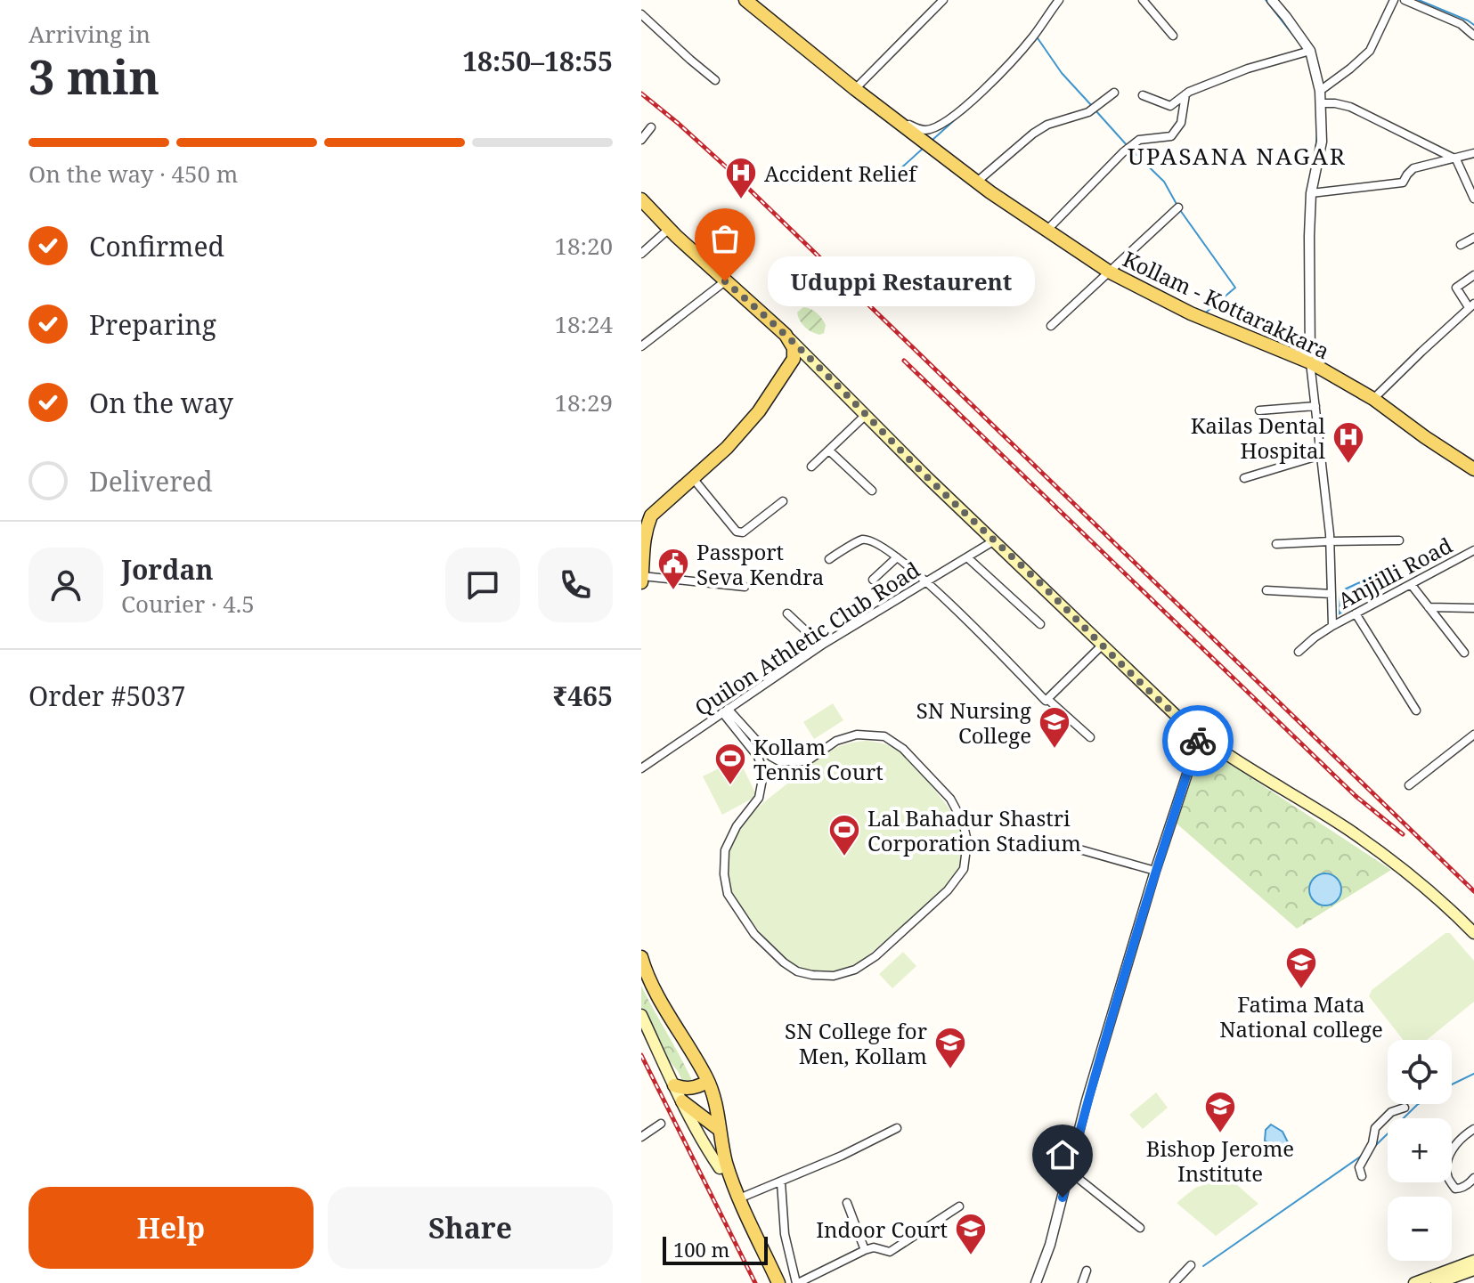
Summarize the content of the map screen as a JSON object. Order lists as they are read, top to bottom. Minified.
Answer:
{"streets":{"main road":["Kollam - Kottarakkara"],"street":["Anjjilli Road","Quilon Athletic Club Road"]},"districts":["UPASANA NAGAR"],"places":{"hospital":["Accident Relief","Kailas Dental Hospital"],"other":["Uduppi Restaurent"],"public building":["Passport Seva Kendra"],"school or university":["SN Nursing College","Fatima Mata National college","SN College for Men, Kollam","Bishop Jerome Institute","Indoor Court"],"sports":["Kollam Tennis Court","Lal Bahadur Shastri Corporation Stadium"]},"scale_bar":"100 m","page":{"heading":["3 min","Arriving in","18:50–18:55"],"panel":["Jordan","Courier · 4.5","Order #5037","₹465"],"bar":"On the way · 450 m","list":[["Confirmed","18:20"],["Preparing","18:24"],["On the way","18:29"],"Delivered"],"bubble":"Uduppi Restaurent","map_buttons":["+","−"],"buttons":["Help","Share"],"scale":"100 m"}}
